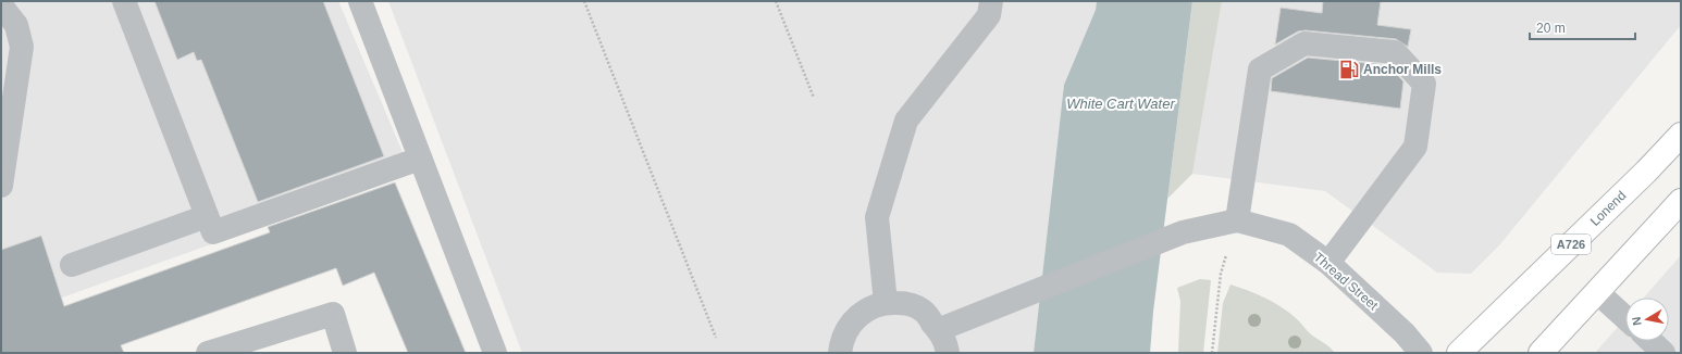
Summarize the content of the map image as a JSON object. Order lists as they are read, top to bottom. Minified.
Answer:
{"streets":{"main road":["Lonend","A726"],"street":["Thread Street"]},"water":["White Cart Water"],"places":{"fuel station":["Anchor Mills"]},"scale_bar":"20 m","north":"left"}
